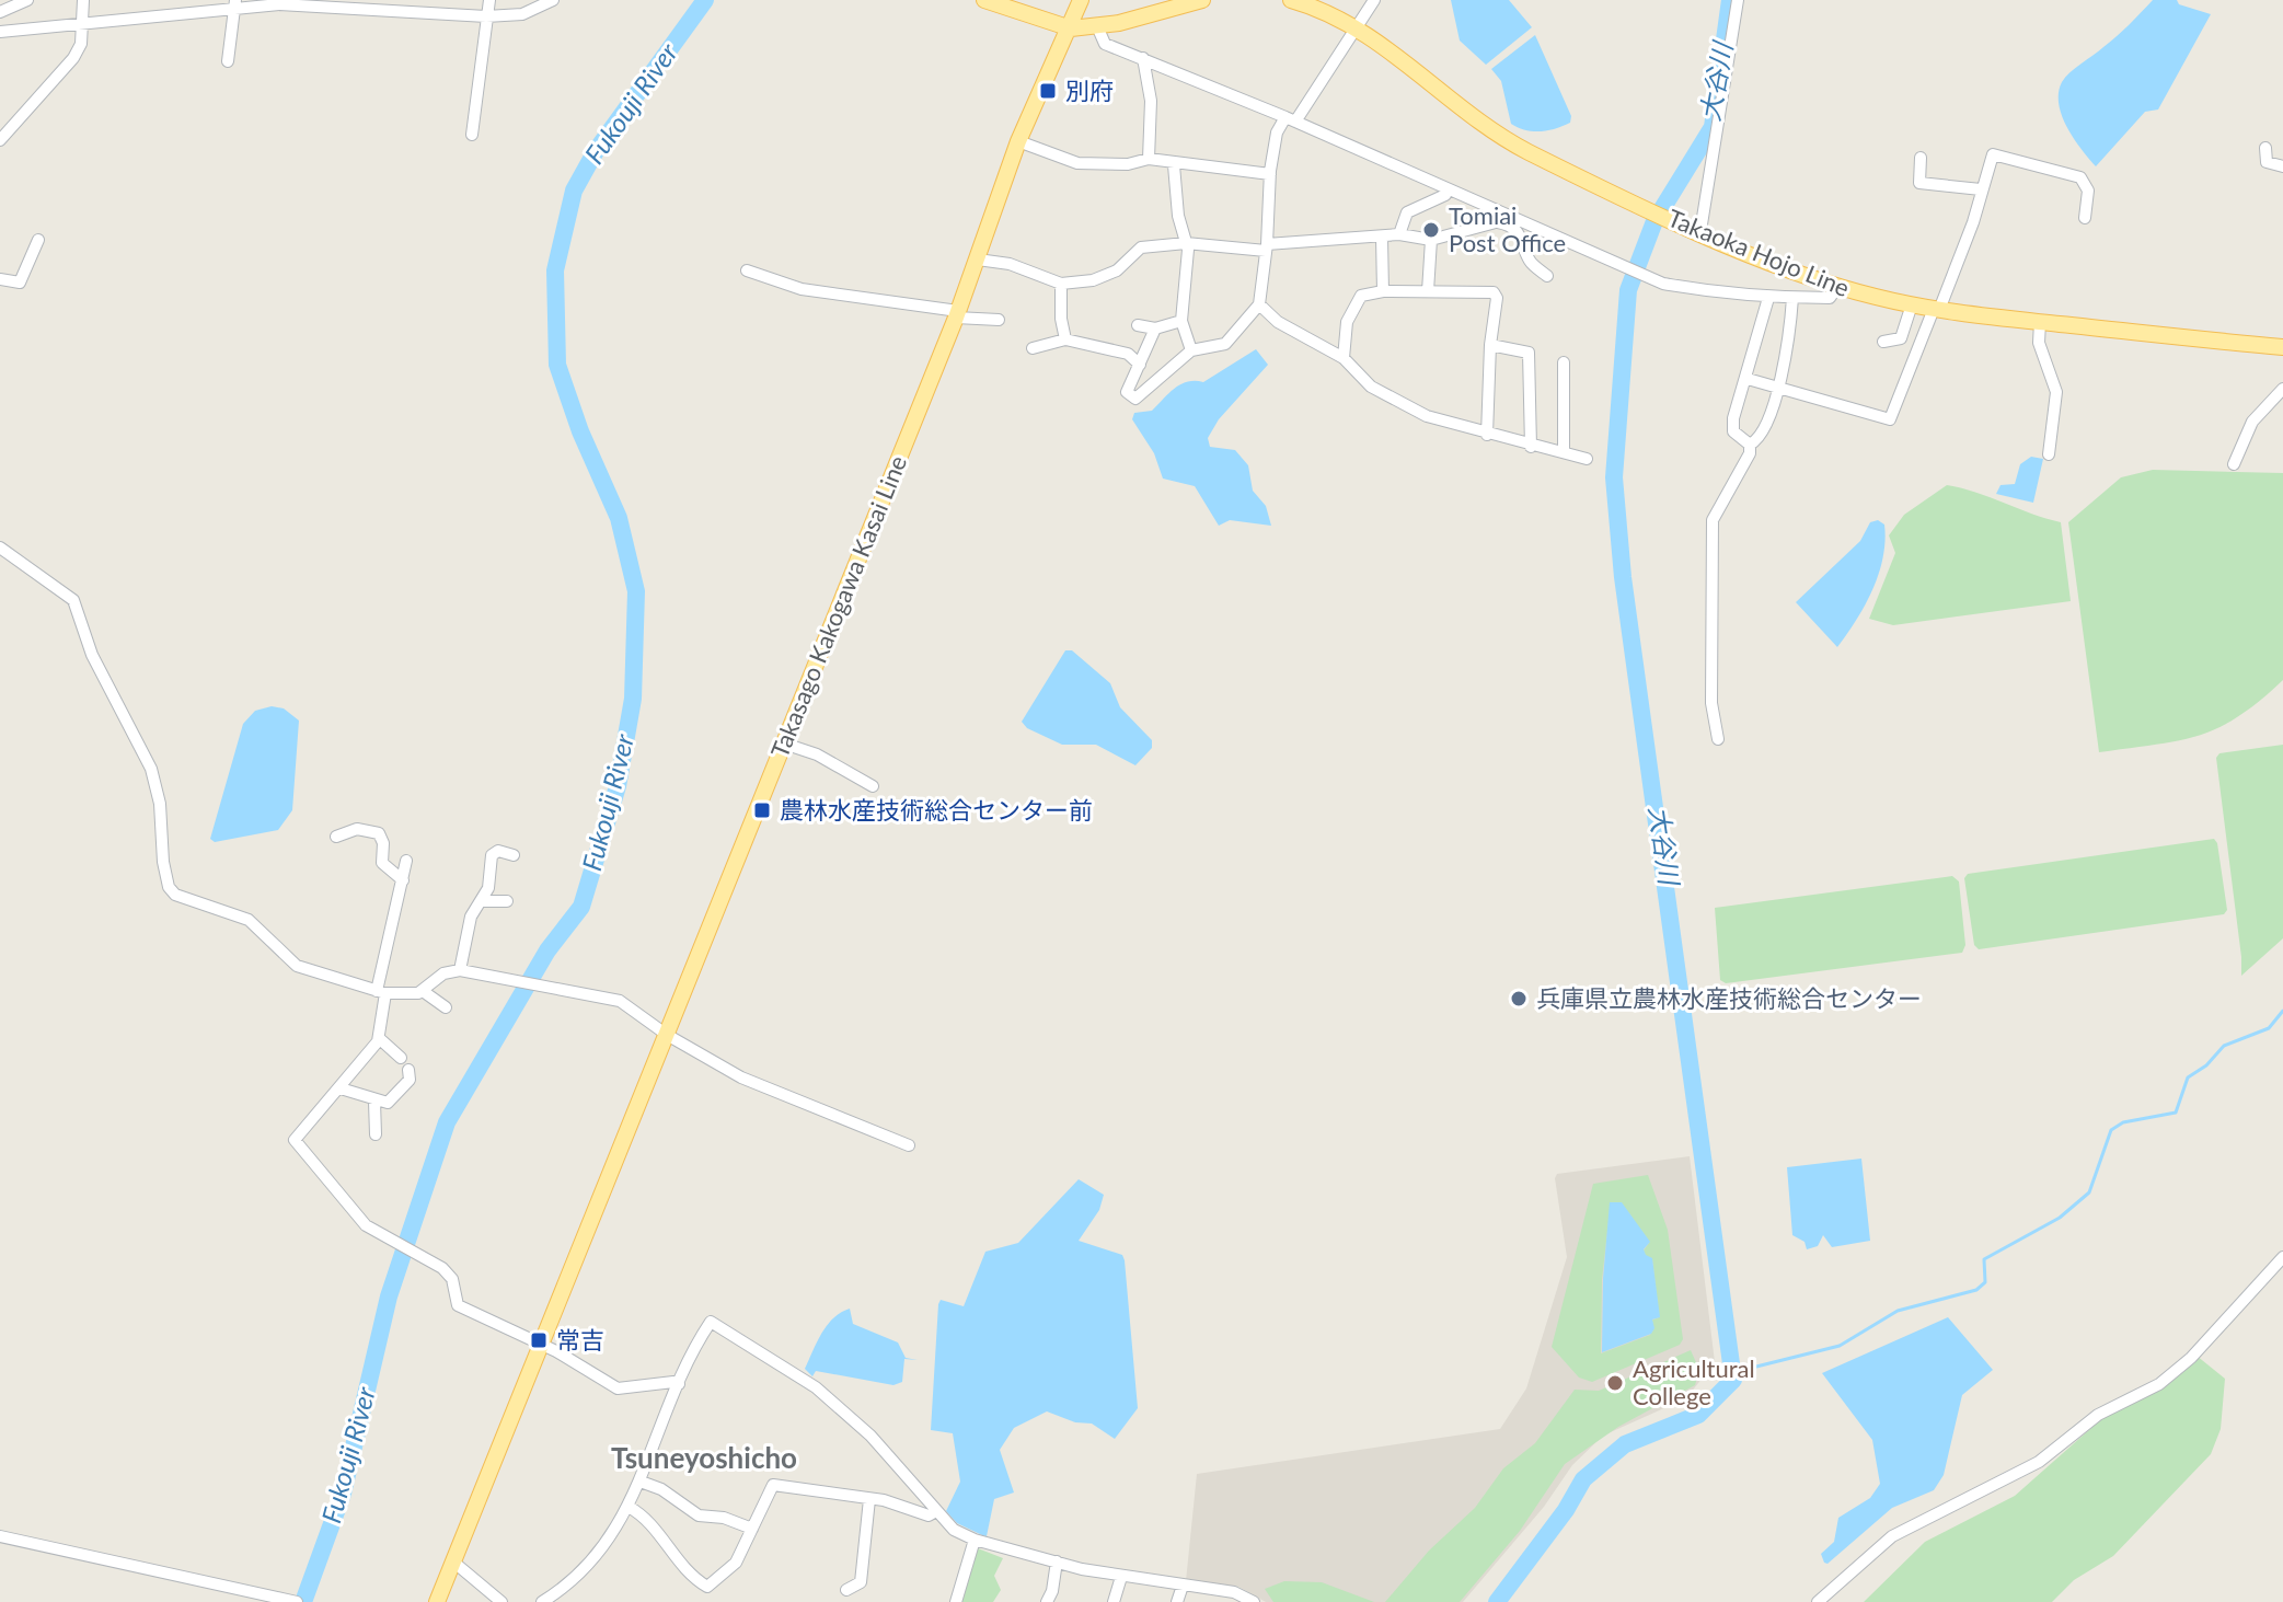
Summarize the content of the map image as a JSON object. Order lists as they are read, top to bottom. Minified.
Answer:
{"streets":{"main road":["Takaoka Hojo Line","Takasago Kakogawa Kasai Line"]},"districts":["Tsuneyoshicho"],"water":["大谷川","Fukouji River"],"places":{"transit":["別府","農林水産技術総合センター前","常吉"],"other":["Tomiai Post Office","兵庫県立農林水産技術総合センター","Agricultural College"]}}
